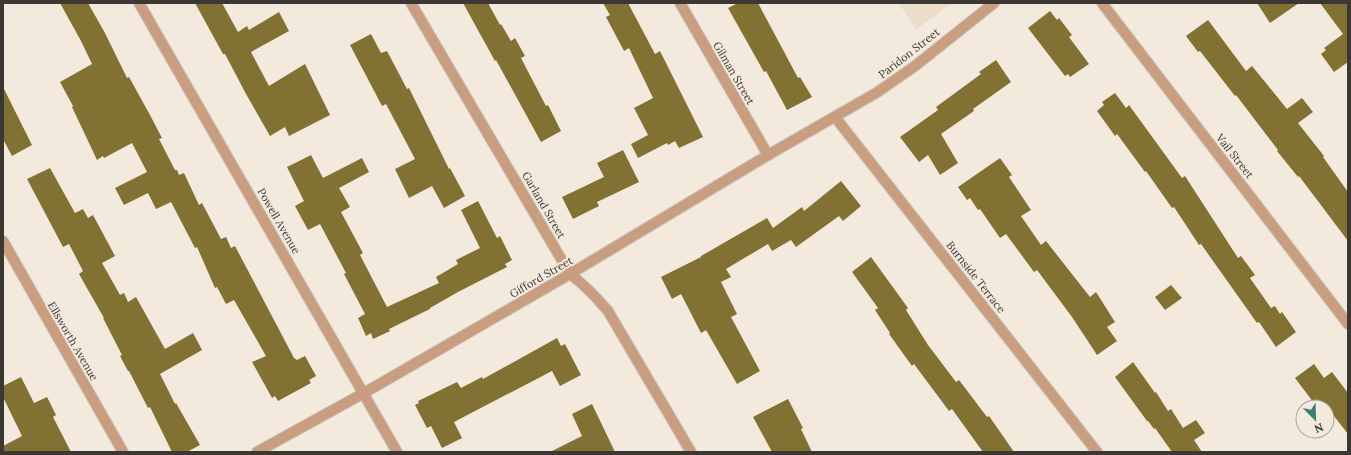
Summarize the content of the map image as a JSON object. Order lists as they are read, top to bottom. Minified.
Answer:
{"streets":{"street":["Paridon Street","Gilman Street","Vail Street","Garland Street","Powell Avenue","Gifford Street","Burnside Terrace","Ellsworth Avenue"]},"crossings":[["Paridon Street","Gifford Street"],["Paridon Street","Burnside Terrace"],["Gilman Street","Gifford Street"],["Garland Street","Gifford Street"],["Powell Avenue","Gifford Street"],["Gifford Street","Burnside Terrace"]],"north":"bottom right"}
